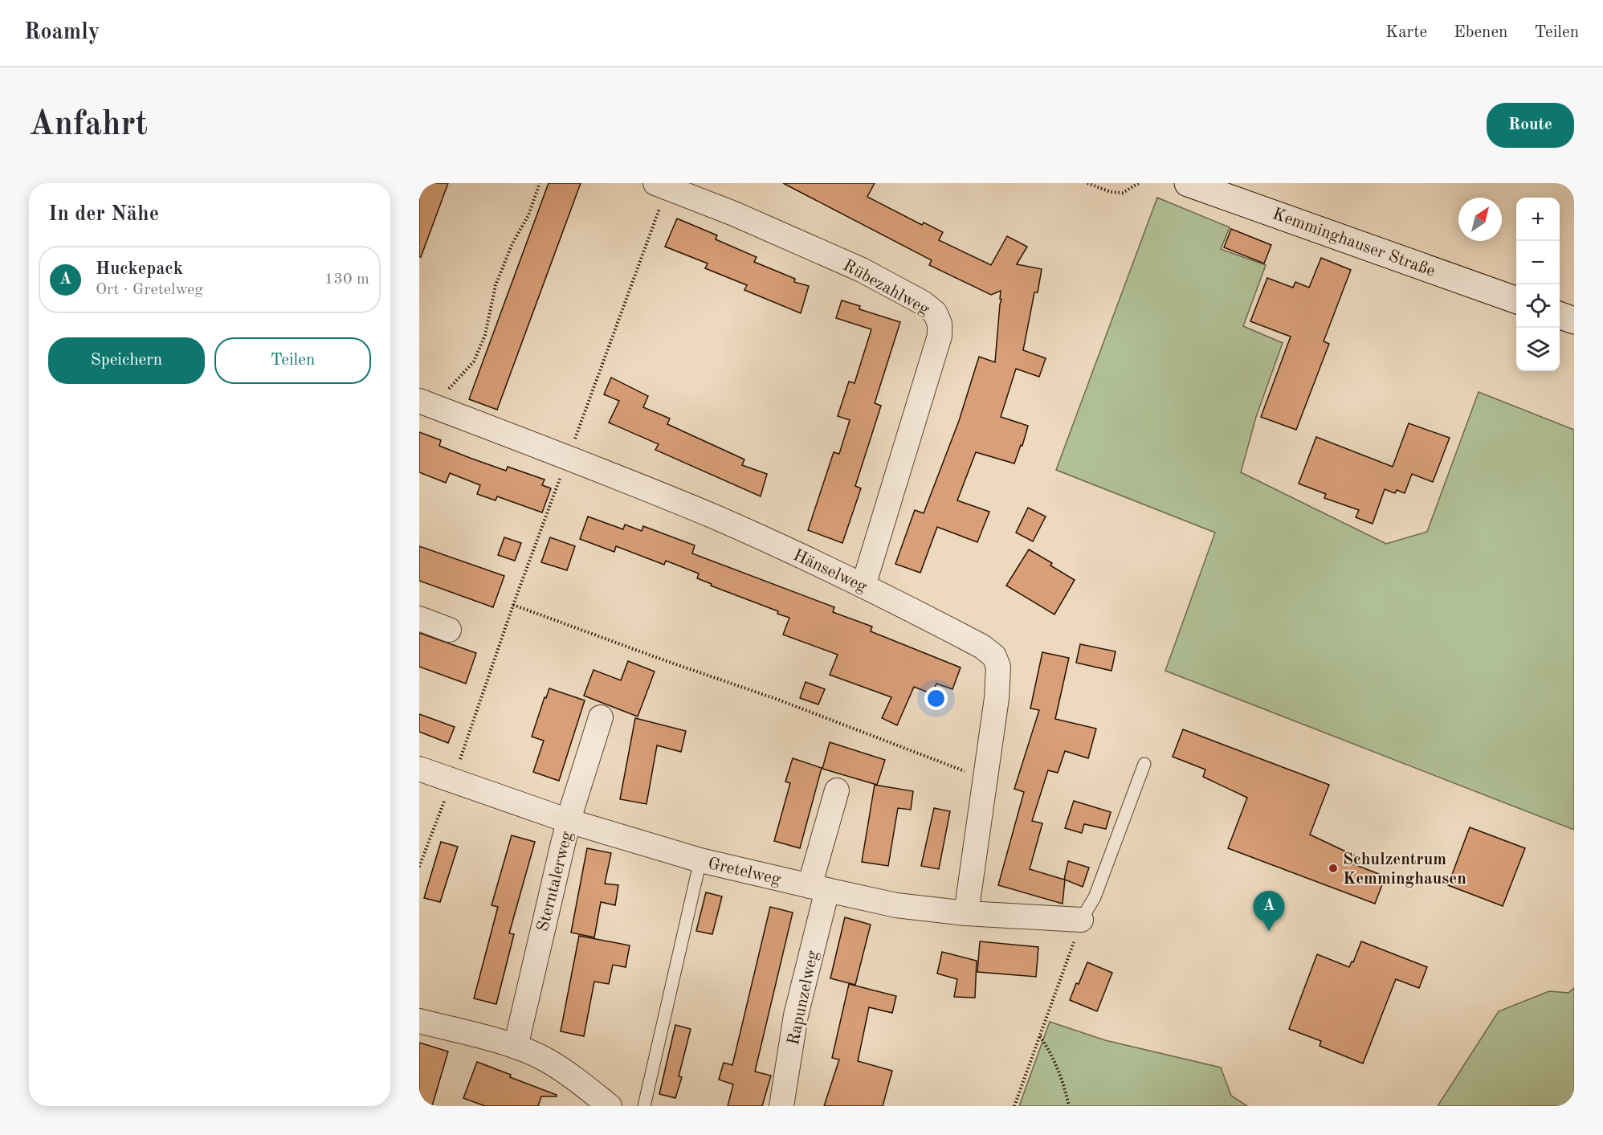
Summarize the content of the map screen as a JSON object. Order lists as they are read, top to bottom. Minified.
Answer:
{"streets":{"main road":["Kemminghauser Straße"],"street":["Rübezahlweg","Hänselweg","Gretelweg","Sterntalerweg","Rapunzelweg"]},"crossings":[["Rübezahlweg","Hänselweg"],["Hänselweg","Gretelweg"],["Gretelweg","Sterntalerweg"],["Gretelweg","Rapunzelweg"]],"places":["Schulzentrum Kemminghausen"],"north":"top right","page":{"header":"Roamly","nav":["Karte","Ebenen","Teilen"],"buttons":["Route",["Speichern","Teilen"]],"title":"Anfahrt","heading":"In der Nähe","map_buttons":["+","−"],"list":[{"mark":"A","name":"Huckepack","note":"Ort · Gretelweg","value":"130 m"}],"pins":"A"}}
